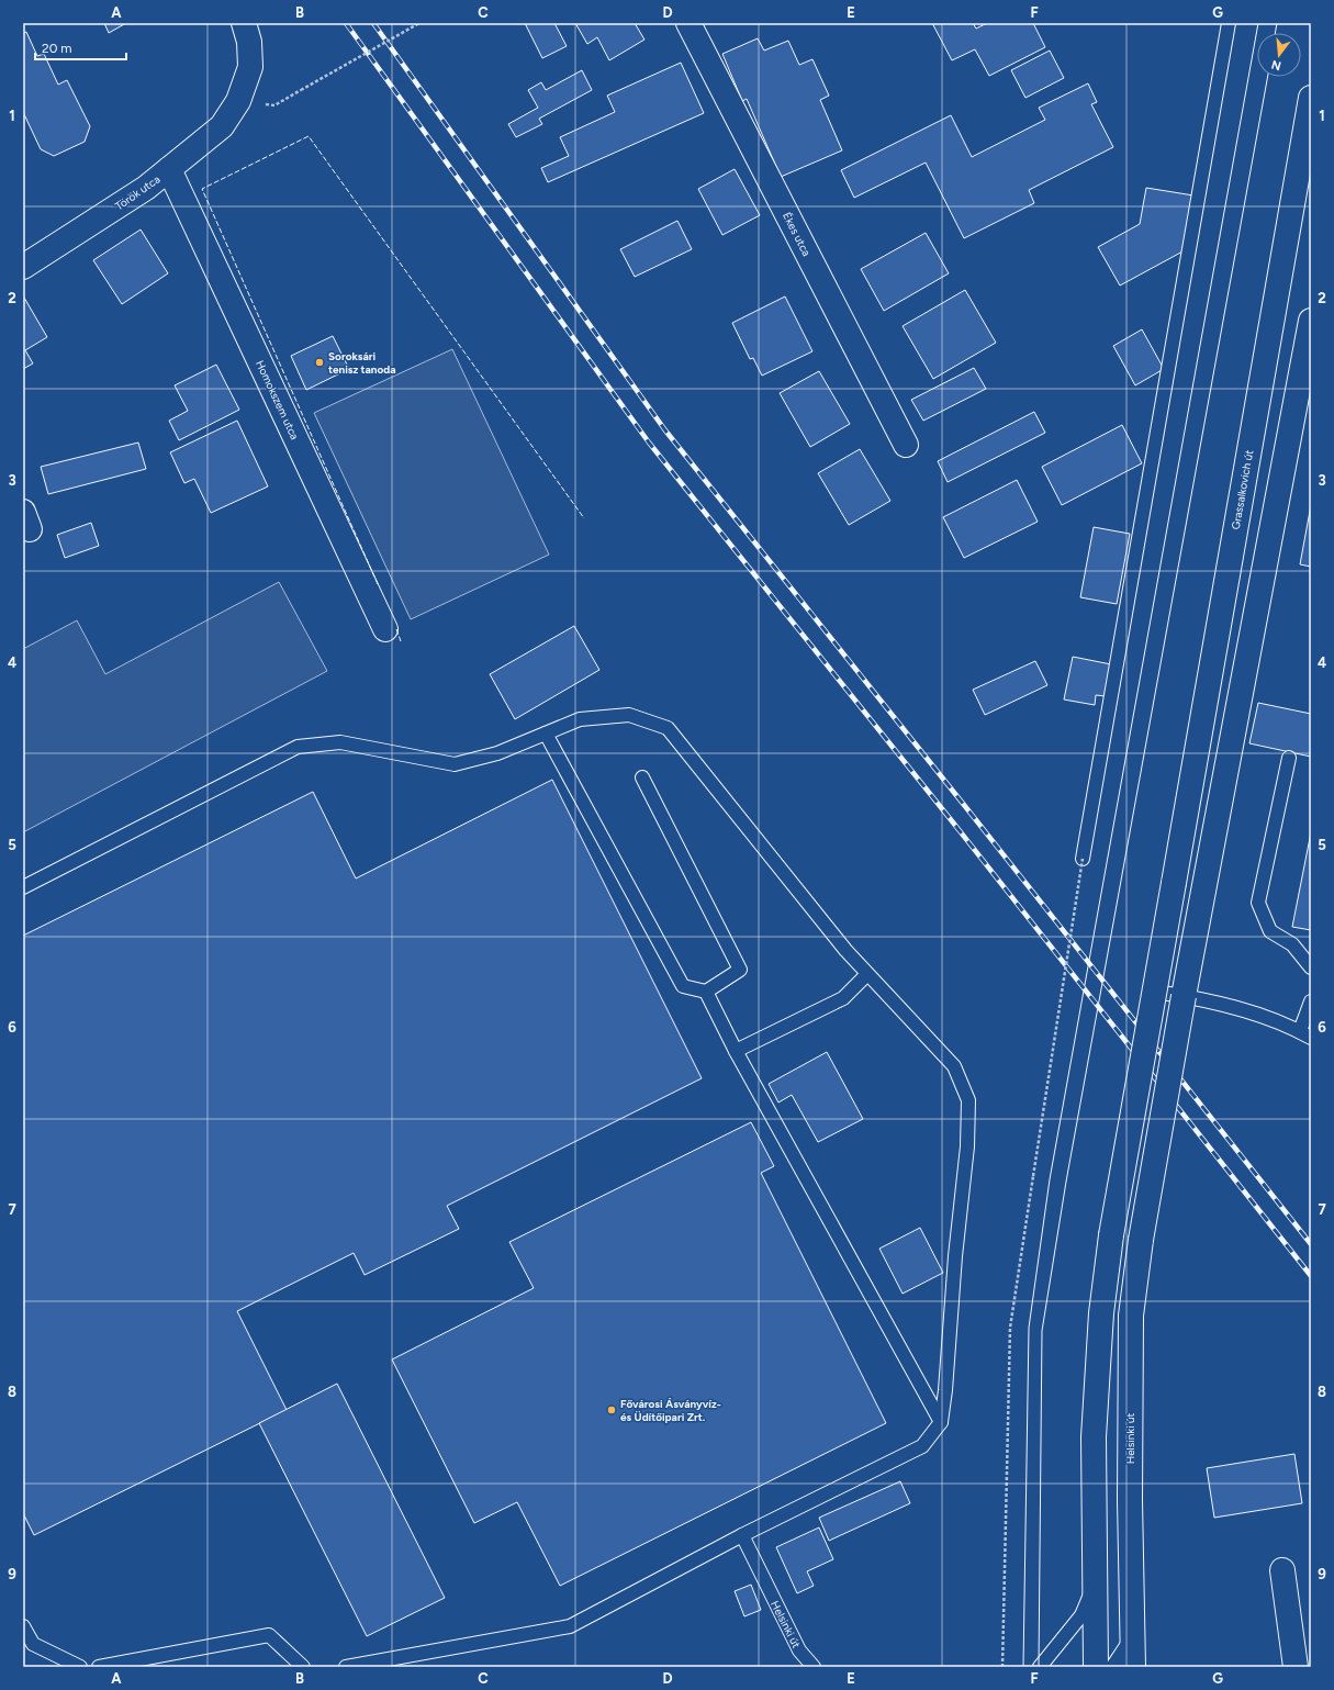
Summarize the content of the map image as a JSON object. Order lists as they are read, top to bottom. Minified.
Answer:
{"streets":{"main road":["Török utca","Ékes utca","Homokszem utca","Grassalkovich út","Helsinki út"]},"crossings":[["Török utca","Homokszem utca"]],"places":["Soroksári tenisz tanoda","Fővárosi Ásványvíz- és Üdítőipari Zrt."],"scale_bar":"20 m","north":"bottom","grid":{"columns":["A","B","C","D","E","F","G"],"rows":["1","2","3","4","5","6","7","8","9"]}}
